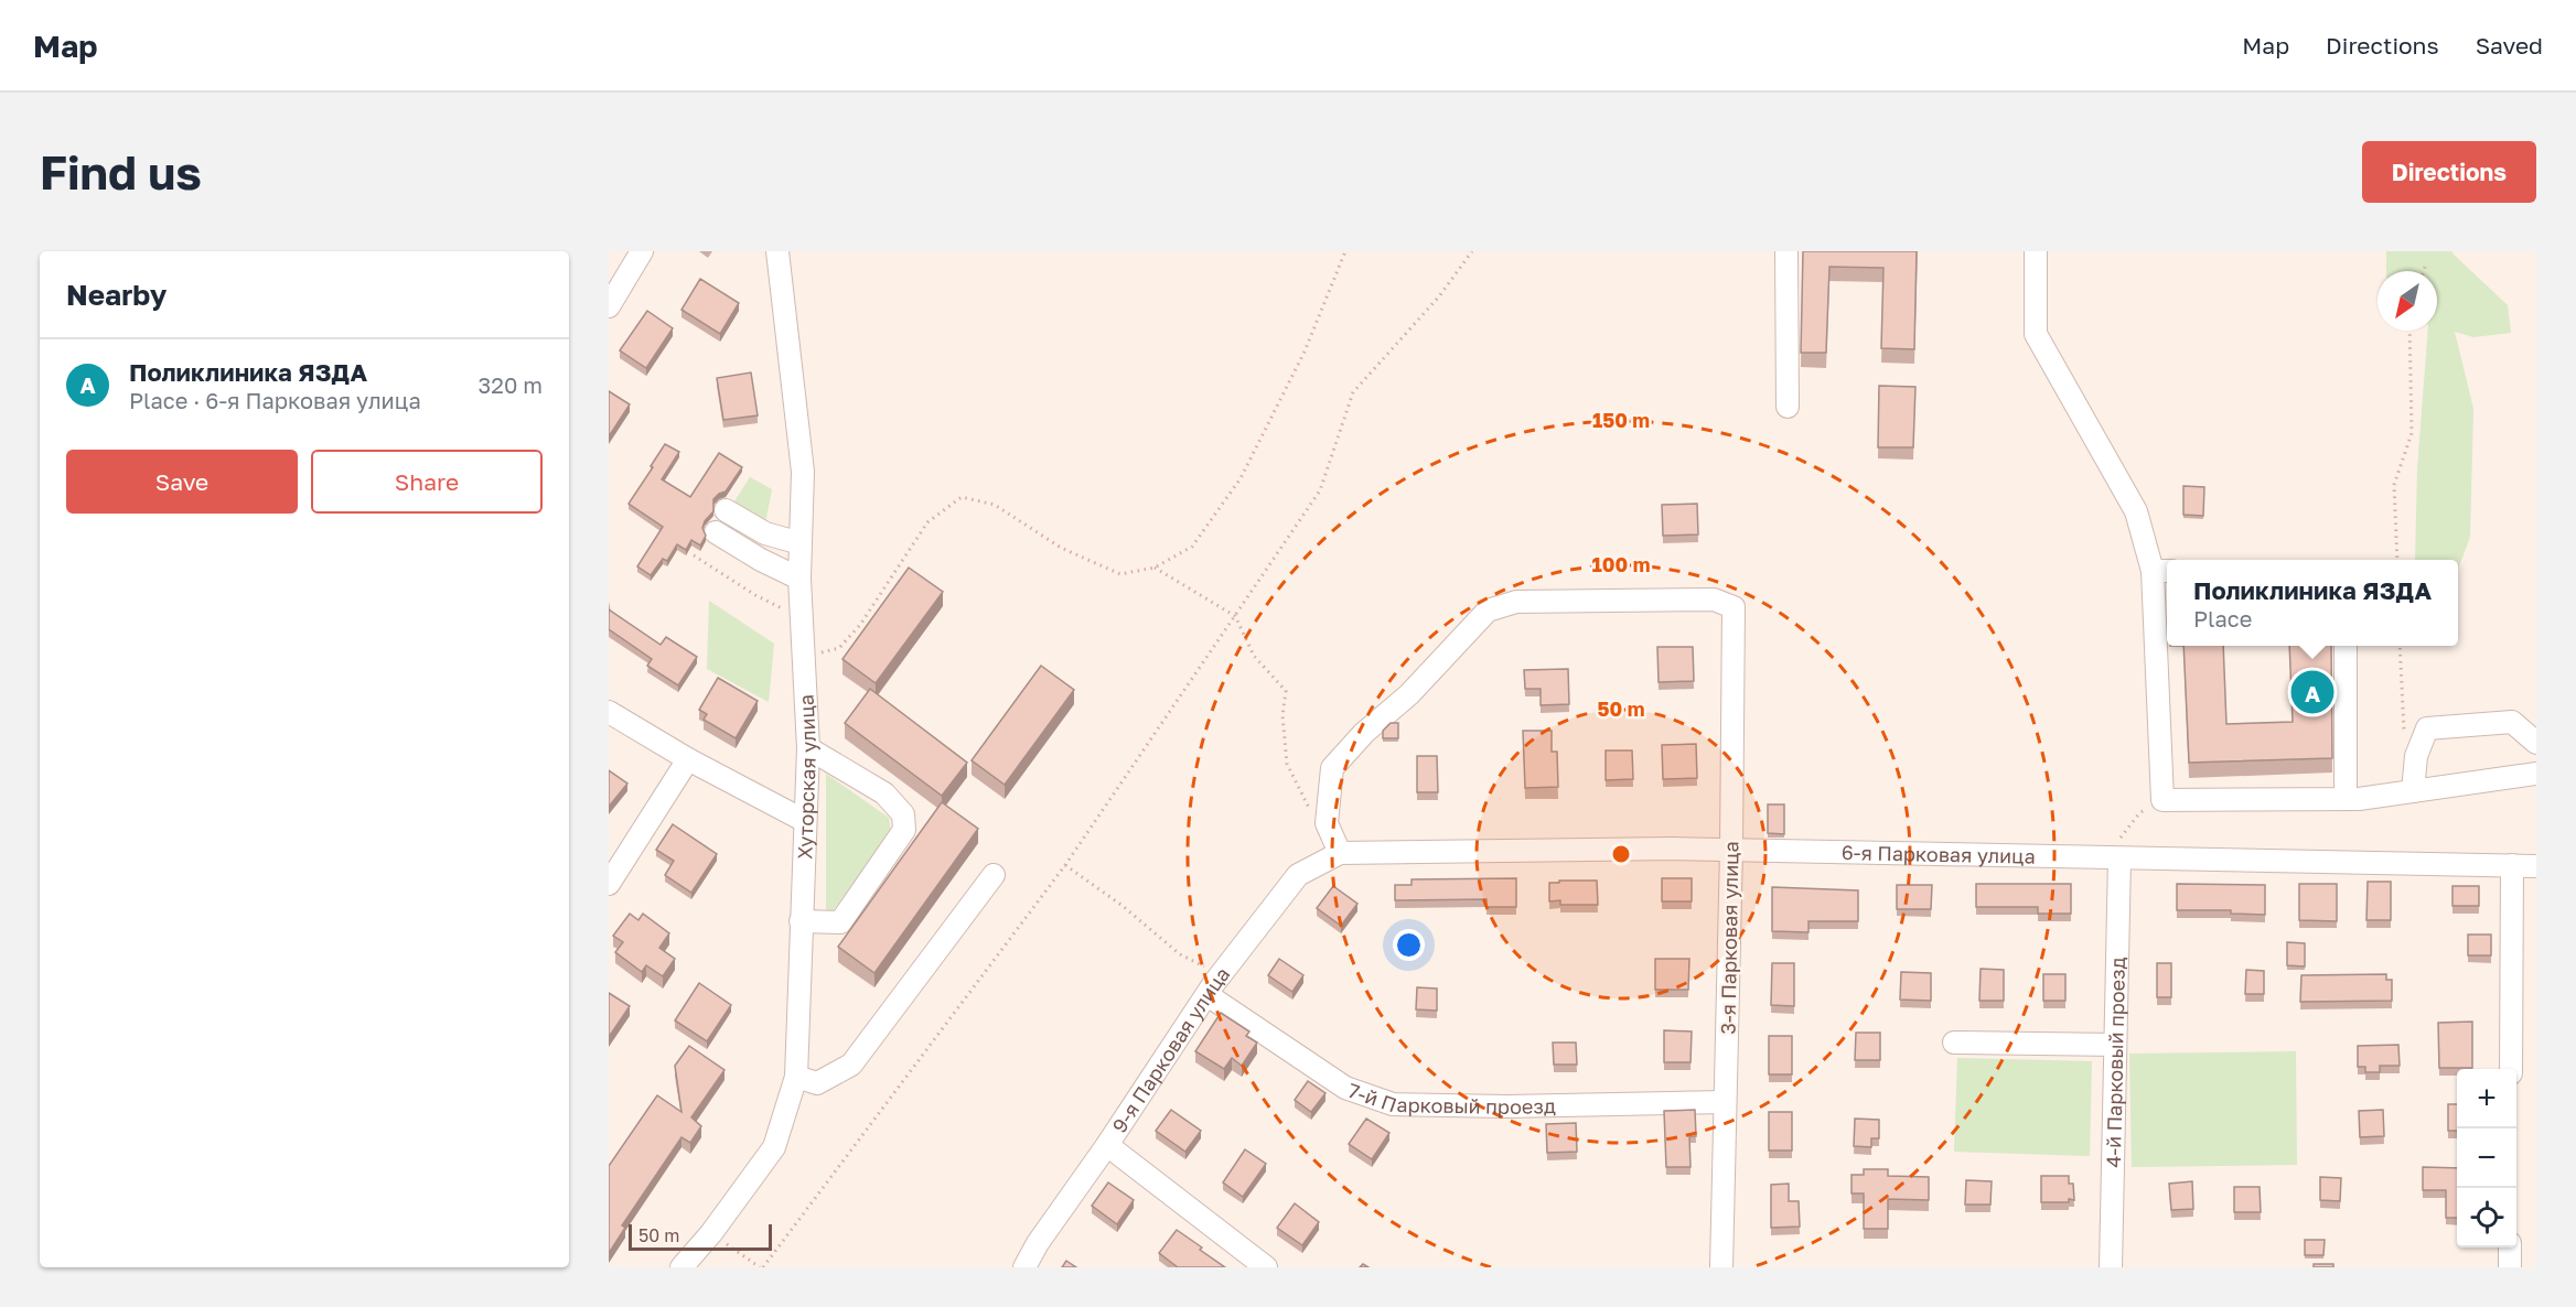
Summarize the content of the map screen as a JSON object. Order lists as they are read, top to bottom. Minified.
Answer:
{"streets":{"street":["Хуторская улица","6-я Парковая улица","3-я Парковая улица","9-я Парковая улица","4-й Парковый проезд","7-й Парковый проезд"]},"crossings":[["6-я Парковая улица","3-я Парковая улица"],["6-я Парковая улица","9-я Парковая улица"],["6-я Парковая улица","4-й Парковый проезд"],["3-я Парковая улица","7-й Парковый проезд"],["9-я Парковая улица","7-й Парковый проезд"]],"scale_bar":"50 m","north":"bottom left","page":{"header":"Map","nav":["Map","Directions","Saved"],"buttons":["Directions",["Save","Share"]],"title":"Find us","heading":"Nearby","list":[{"mark":"A","name":"Поликлиника ЯЗДА","note":"Place · 6-я Парковая улица","value":"320 m"}],"popup":["Поликлиника ЯЗДА","Place"],"pins":"A","map_buttons":["+","−"],"scale":"50 m"},"rings":["150 m","100 m","50 m"]}
